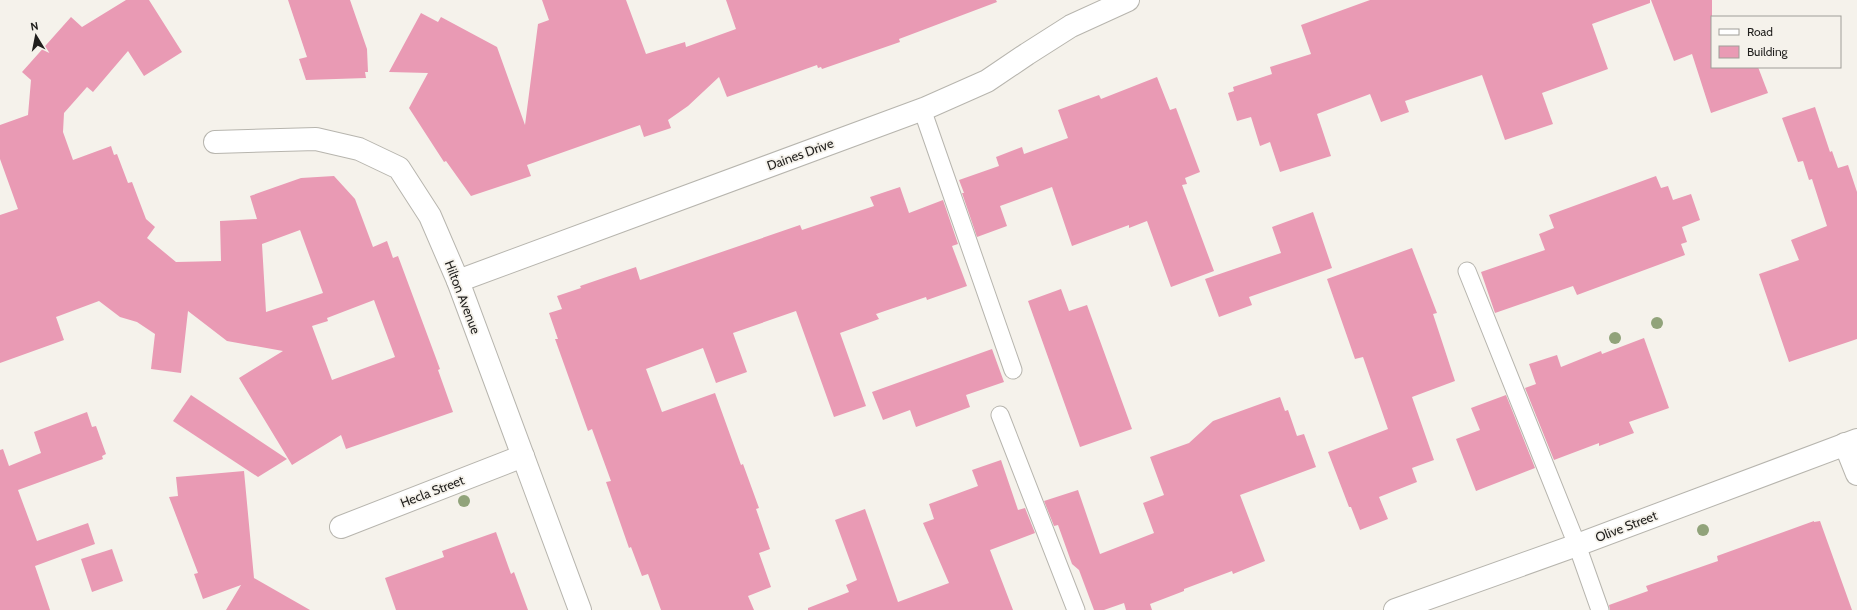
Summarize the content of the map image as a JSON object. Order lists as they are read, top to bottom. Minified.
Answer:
{"streets":{"street":["Daines Drive","Hilton Avenue","Hecla Street","Olive Street"]},"crossings":[["Daines Drive","Hilton Avenue"],["Hilton Avenue","Hecla Street"]],"legend":["Road","Building"],"north":"top"}
